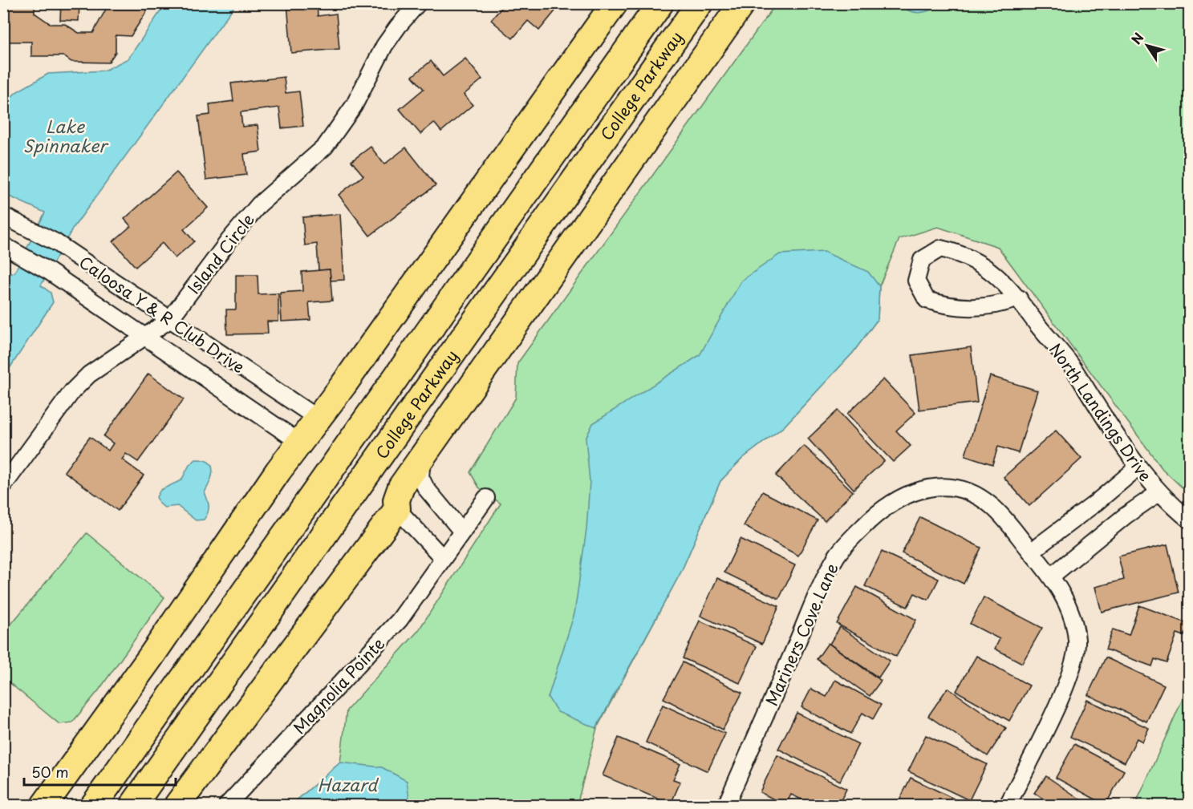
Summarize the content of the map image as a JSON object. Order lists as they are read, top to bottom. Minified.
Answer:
{"streets":{"main road":["College Parkway"],"street":["Island Circle","Caloosa Y & R Club Drive","North Landings Drive","Mariners Cove Lane","Magnolia Pointe"]},"crossings":[["Island Circle","Caloosa Y & R Club Drive"]],"water":["Lake Spinnaker","Hazard"],"scale_bar":"50 m","north":"top left"}
